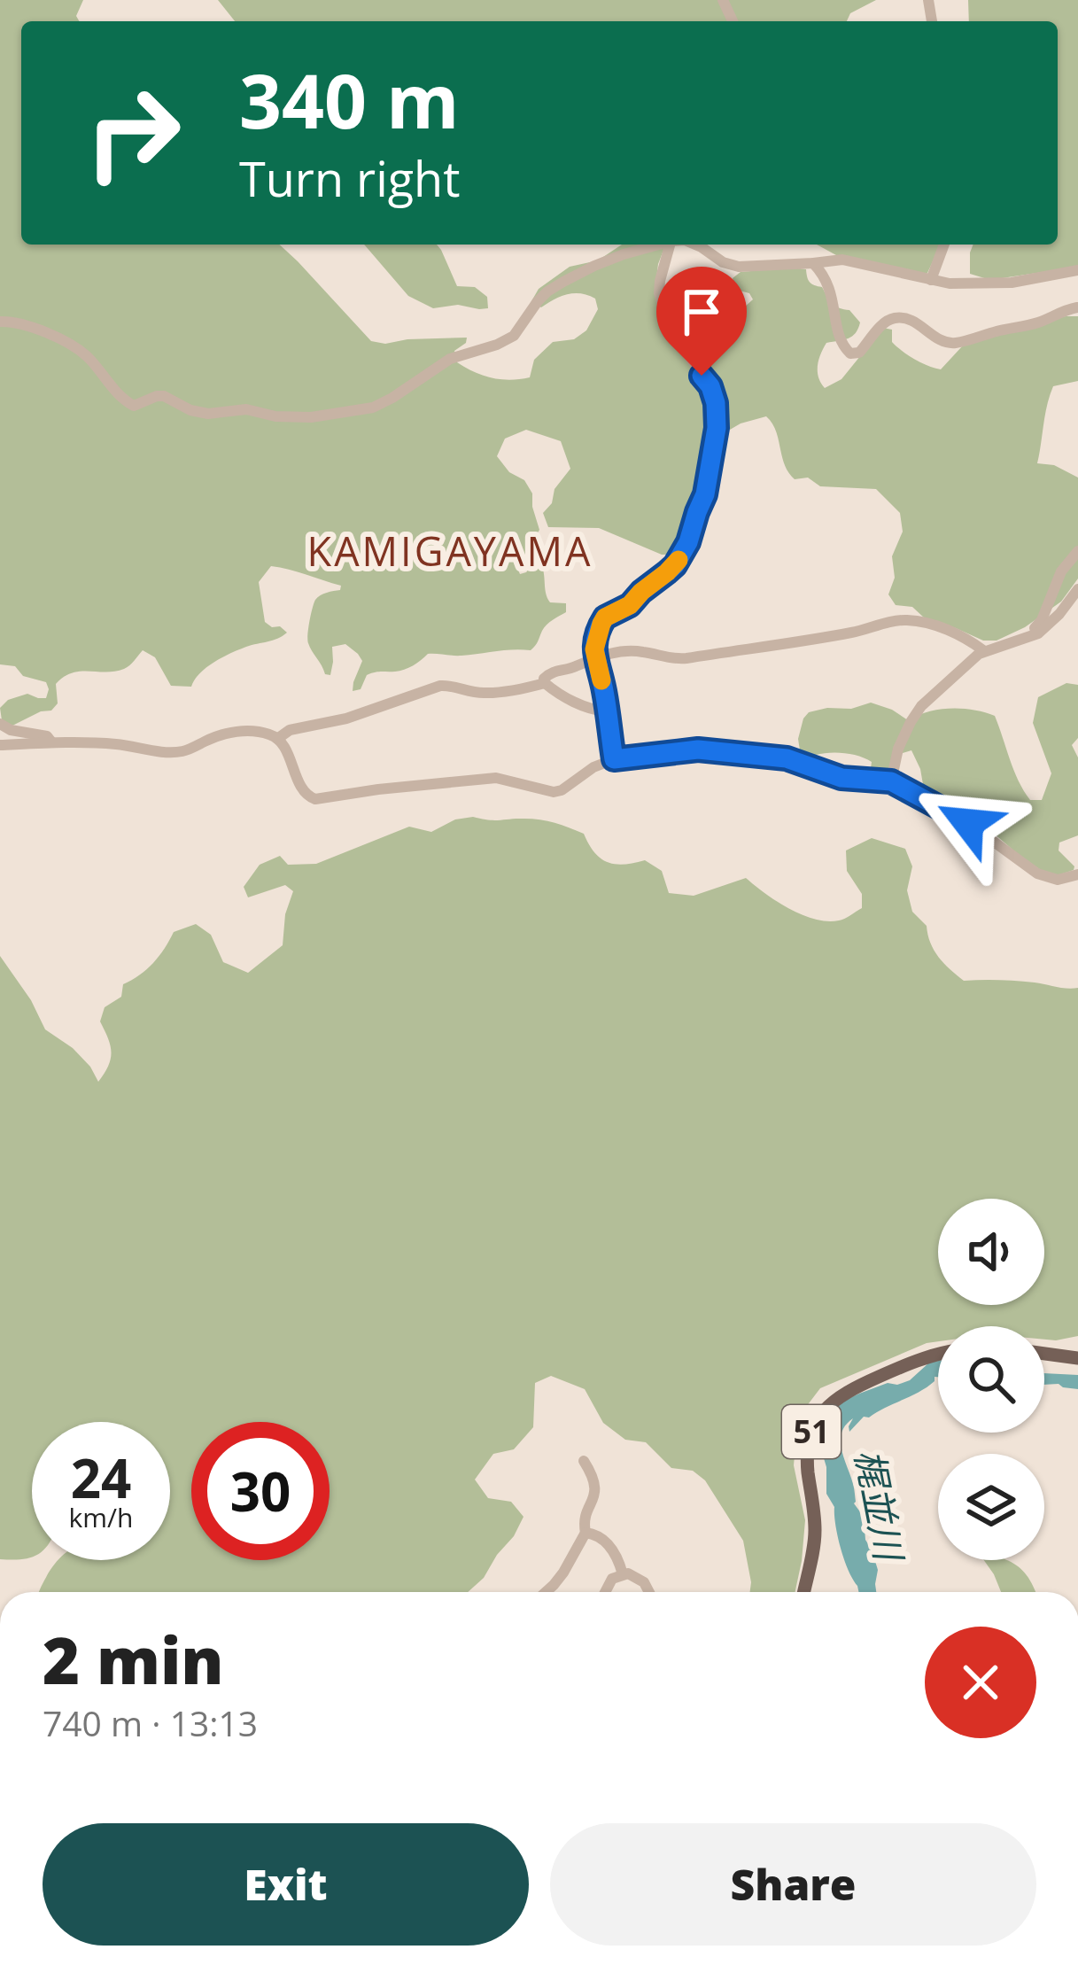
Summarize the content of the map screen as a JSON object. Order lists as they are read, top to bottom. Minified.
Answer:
{"streets":{"main road":["51"]},"districts":["KAMIGAYAMA"],"water":["梶並川"],"page":{"turn":["340 m","Turn right"],"speed":"24 km/h","limit":"30","heading":["2 min","740 m · 13:13"],"buttons":["Exit","Share"]}}
